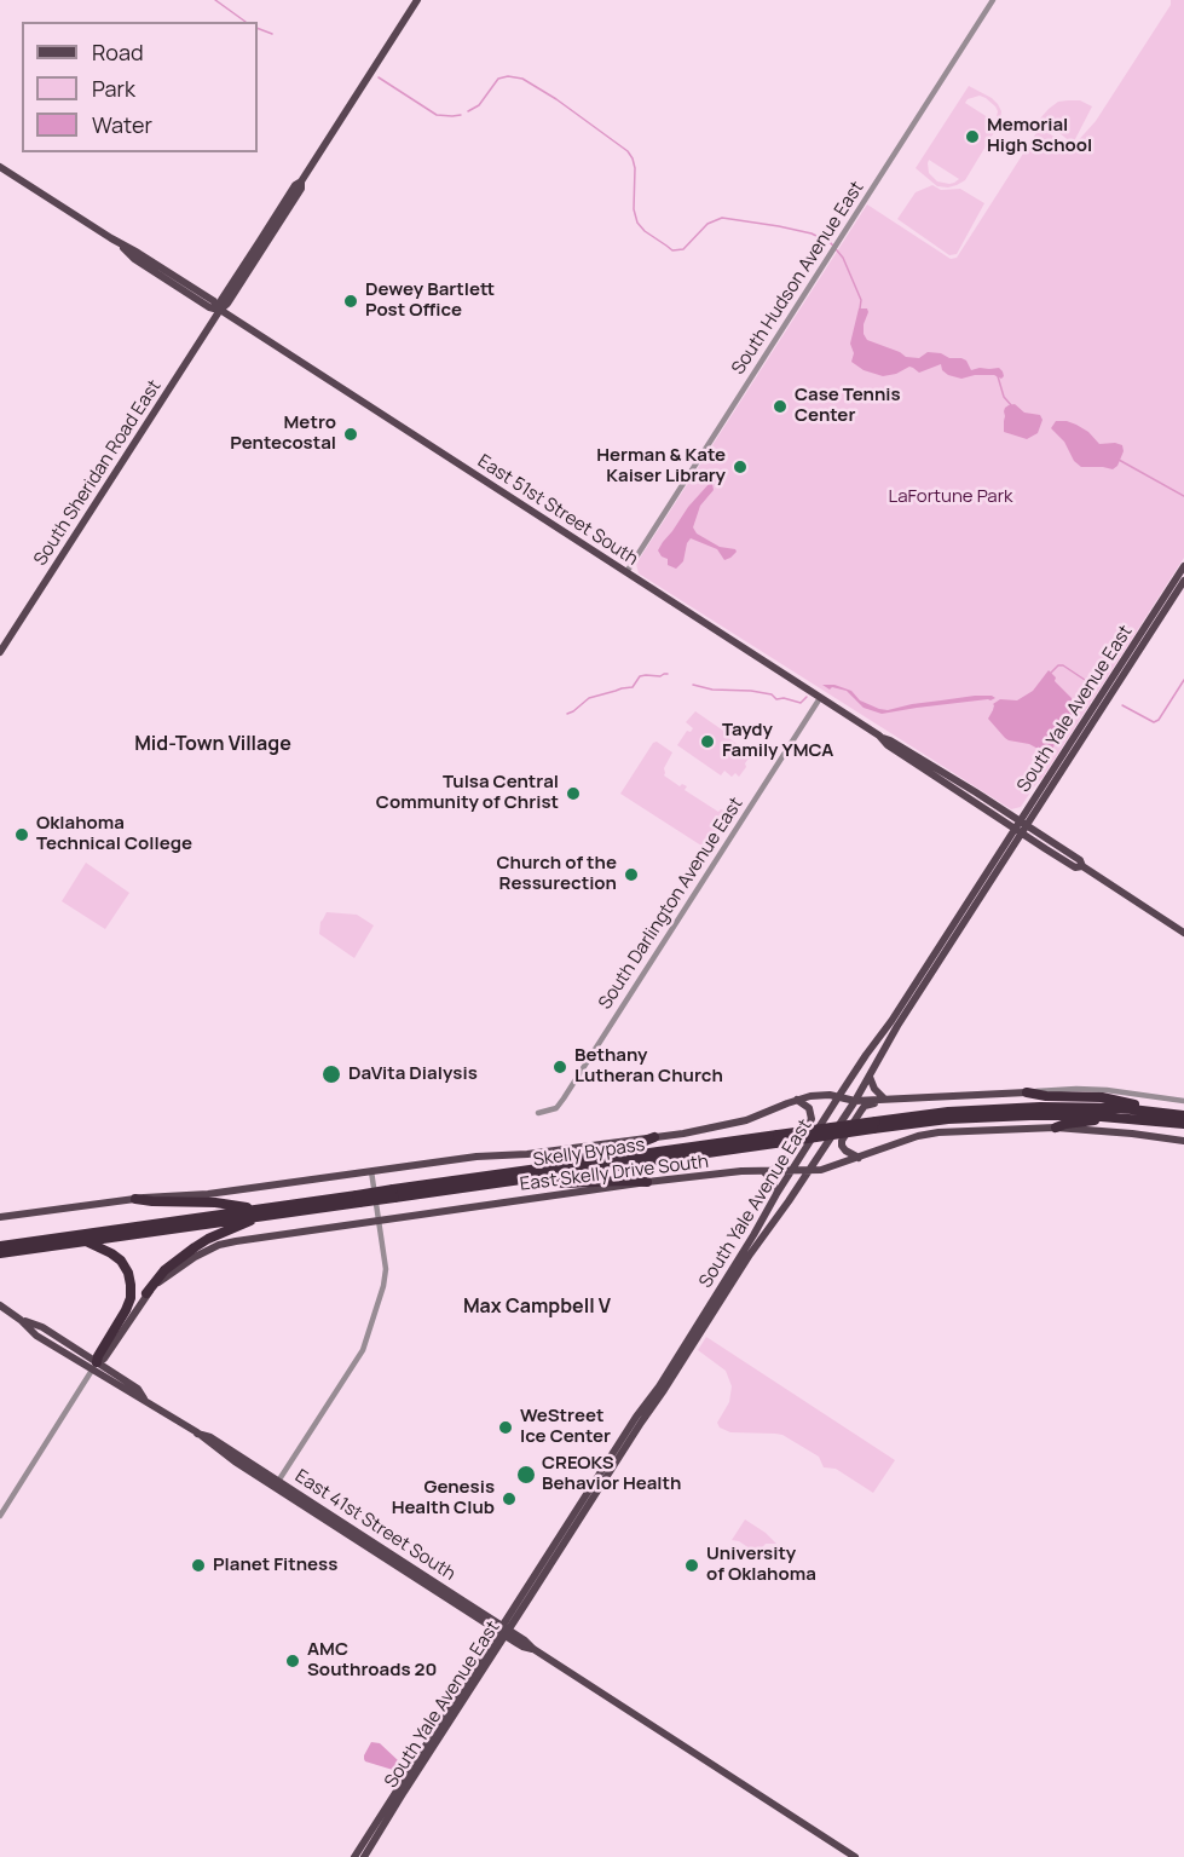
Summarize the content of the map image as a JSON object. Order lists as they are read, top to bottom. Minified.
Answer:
{"streets":{"highway":["Skelly Bypass"],"main road":["South Sheridan Road East","East 51st Street South","South Yale Avenue East","East Skelly Drive South","East 41st Street South"],"street":["South Hudson Avenue East","South Darlington Avenue East"]},"crossings":[["South Hudson Avenue East","East 51st Street South"],["South Sheridan Road East","East 51st Street South"],["East 51st Street South","South Yale Avenue East"],["East 51st Street South","South Darlington Avenue East"],["South Yale Avenue East","East Skelly Drive South"],["South Yale Avenue East","East 41st Street South"],["East Skelly Drive South","East 41st Street South"]],"districts":["Mid-Town Village","Max Campbell V"],"parks":["LaFortune Park"],"places":["Memorial High School","Dewey Bartlett Post Office","Case Tennis Center","Metro Pentecostal","Herman & Kate Kaiser Library","Taydy Family YMCA","Tulsa Central Community of Christ","Oklahoma Technical College","Church of the Ressurection","Bethany Lutheran Church","DaVita Dialysis","WeStreet Ice Center","CREOKS Behavior Health","Genesis Health Club","Planet Fitness","University of Oklahoma","AMC Southroads 20"],"legend":["Road","Park","Water"]}
